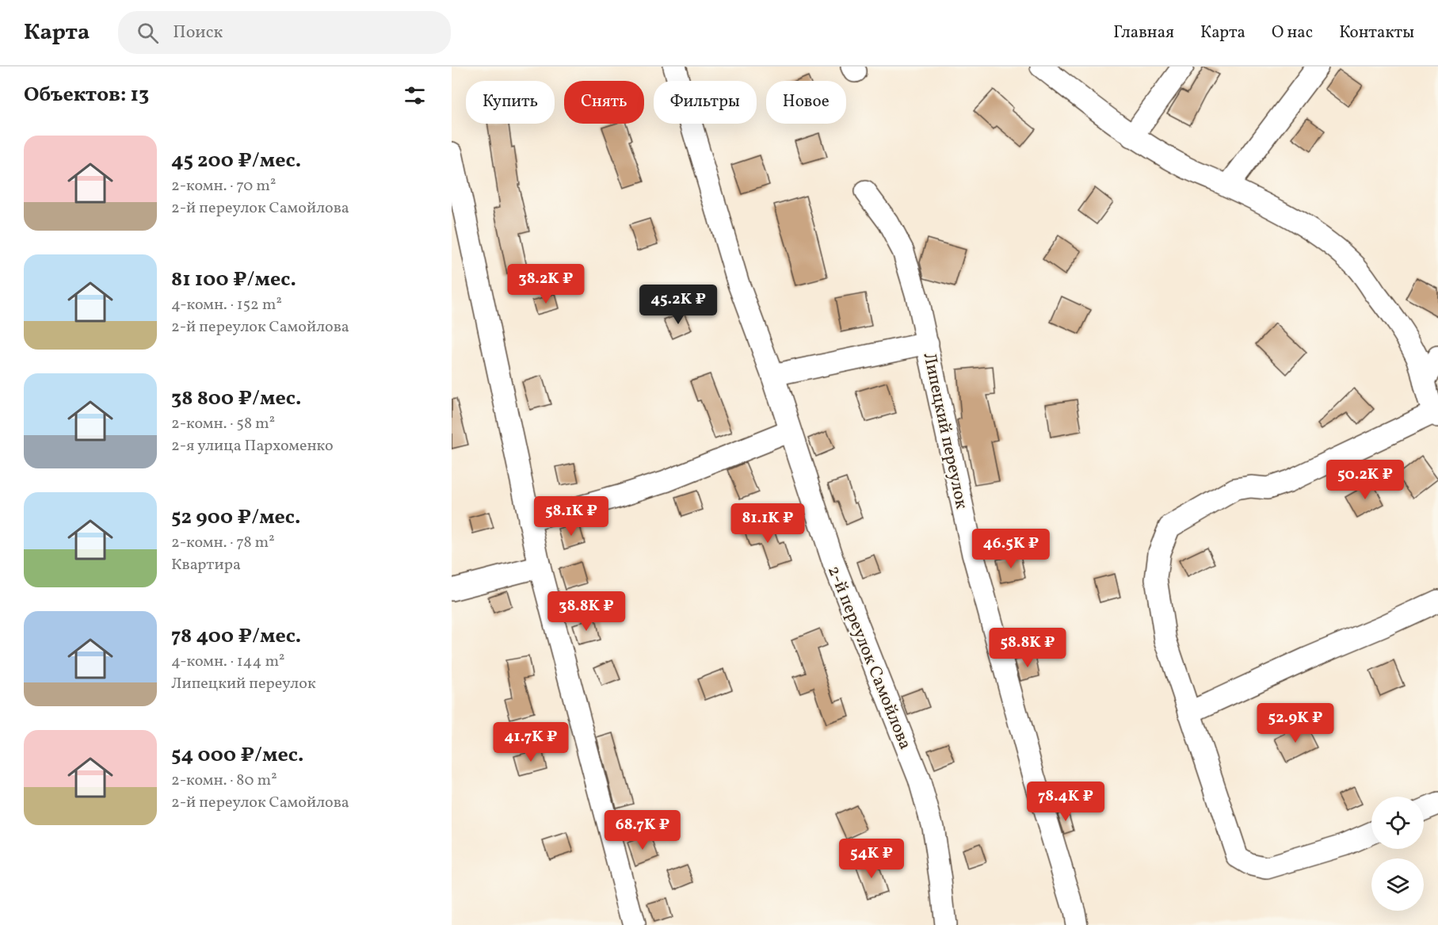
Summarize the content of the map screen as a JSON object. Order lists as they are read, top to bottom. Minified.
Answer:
{"streets":{"street":["Липецкий переулок","2-й переулок Самойлова"]},"page":{"header":"Карта","search":"Поиск","nav":["Главная","Карта","О нас","Контакты"],"heading":"Объектов: 13","chip":["Купить","Снять","Фильтры","Новое"],"list":[{"name":"45 200 ₽/мес.","note":"2-комн. · 70 m² · 2-й переулок Самойлова"},{"name":"81 100 ₽/мес.","note":"4-комн. · 152 m² · 2-й переулок Самойлова"},{"name":"38 800 ₽/мес.","note":"2-комн. · 58 m² · 2-я улица Пархоменко"},{"name":"52 900 ₽/мес.","note":"2-комн. · 78 m² · Квартира"},{"name":"78 400 ₽/мес.","note":"4-комн. · 144 m² · Липецкий переулок"},{"name":"54 000 ₽/мес.","note":"2-комн. · 80 m² · 2-й переулок Самойлова"}],"price":["38.2K ₽","45.2K ₽","50.2K ₽","58.1K ₽","81.1K ₽","46.5K ₽","38.8K ₽","58.8K ₽","52.9K ₽","41.7K ₽","78.4K ₽","68.7K ₽","54K ₽"]}}
